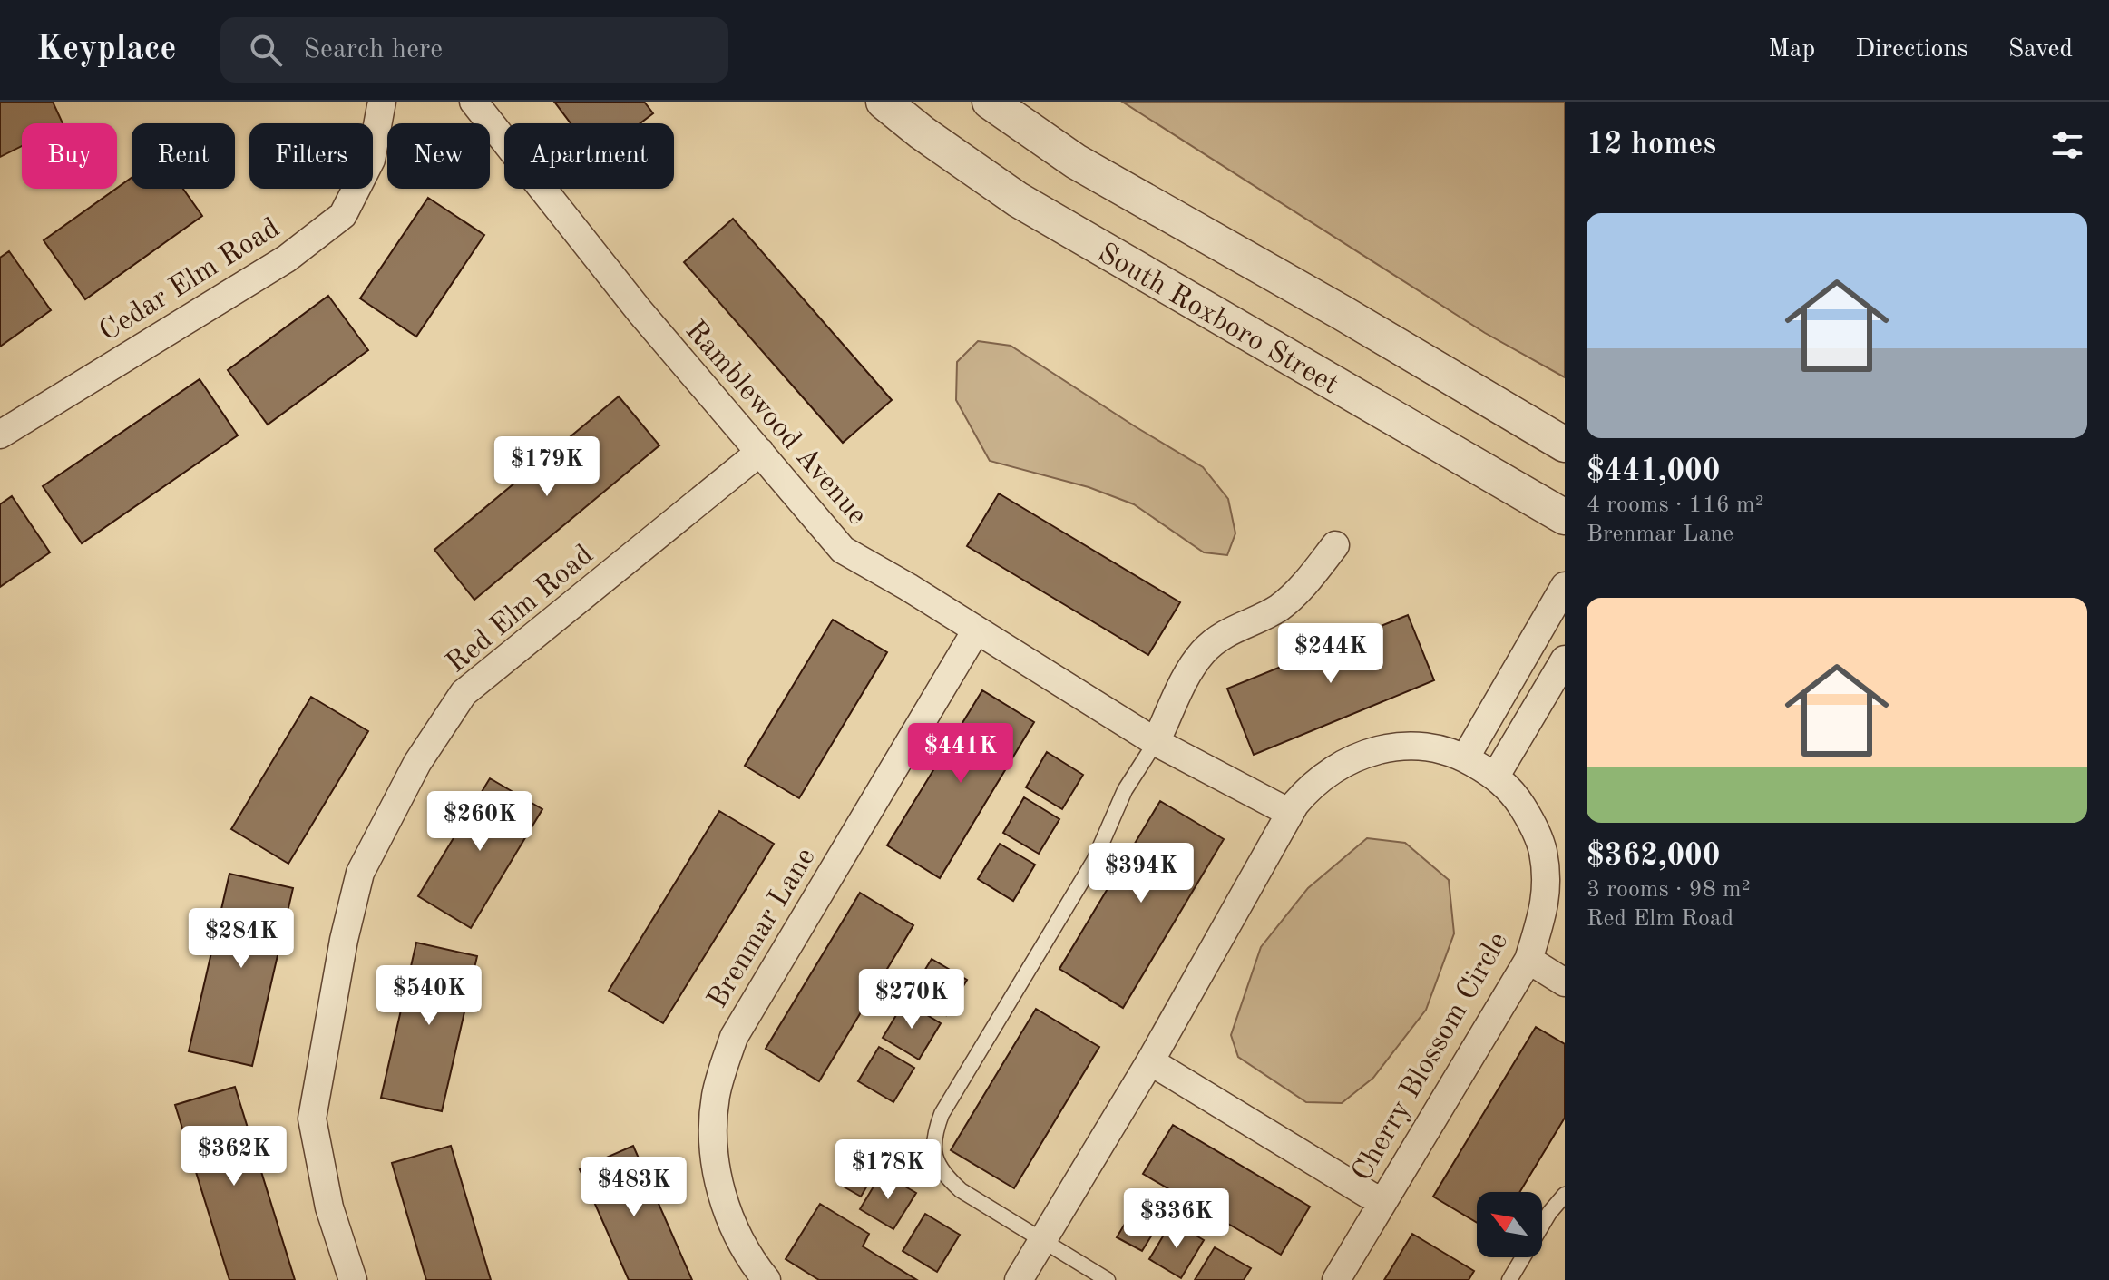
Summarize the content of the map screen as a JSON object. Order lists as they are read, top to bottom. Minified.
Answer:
{"streets":{"street":["Cedar Elm Road","South Roxboro Street","Ramblewood Avenue","Red Elm Road","Brenmar Lane","Cherry Blossom Circle"]},"crossings":[["Ramblewood Avenue","Red Elm Road"],["Ramblewood Avenue","Brenmar Lane"],["Ramblewood Avenue","Cherry Blossom Circle"]],"north":"top left","page":{"header":"Keyplace","search":"Search here","nav":["Map","Directions","Saved"],"heading":"12 homes","chip":["Buy","Rent","Filters","New","Apartment"],"list":[{"name":"$441,000","note":"4 rooms · 116 m² · Brenmar Lane"},{"name":"$362,000","note":"3 rooms · 98 m² · Red Elm Road"}],"price":["$179K","$244K","$441K","$260K","$394K","$284K","$540K","$270K","$362K","$178K","$483K","$336K"]}}
